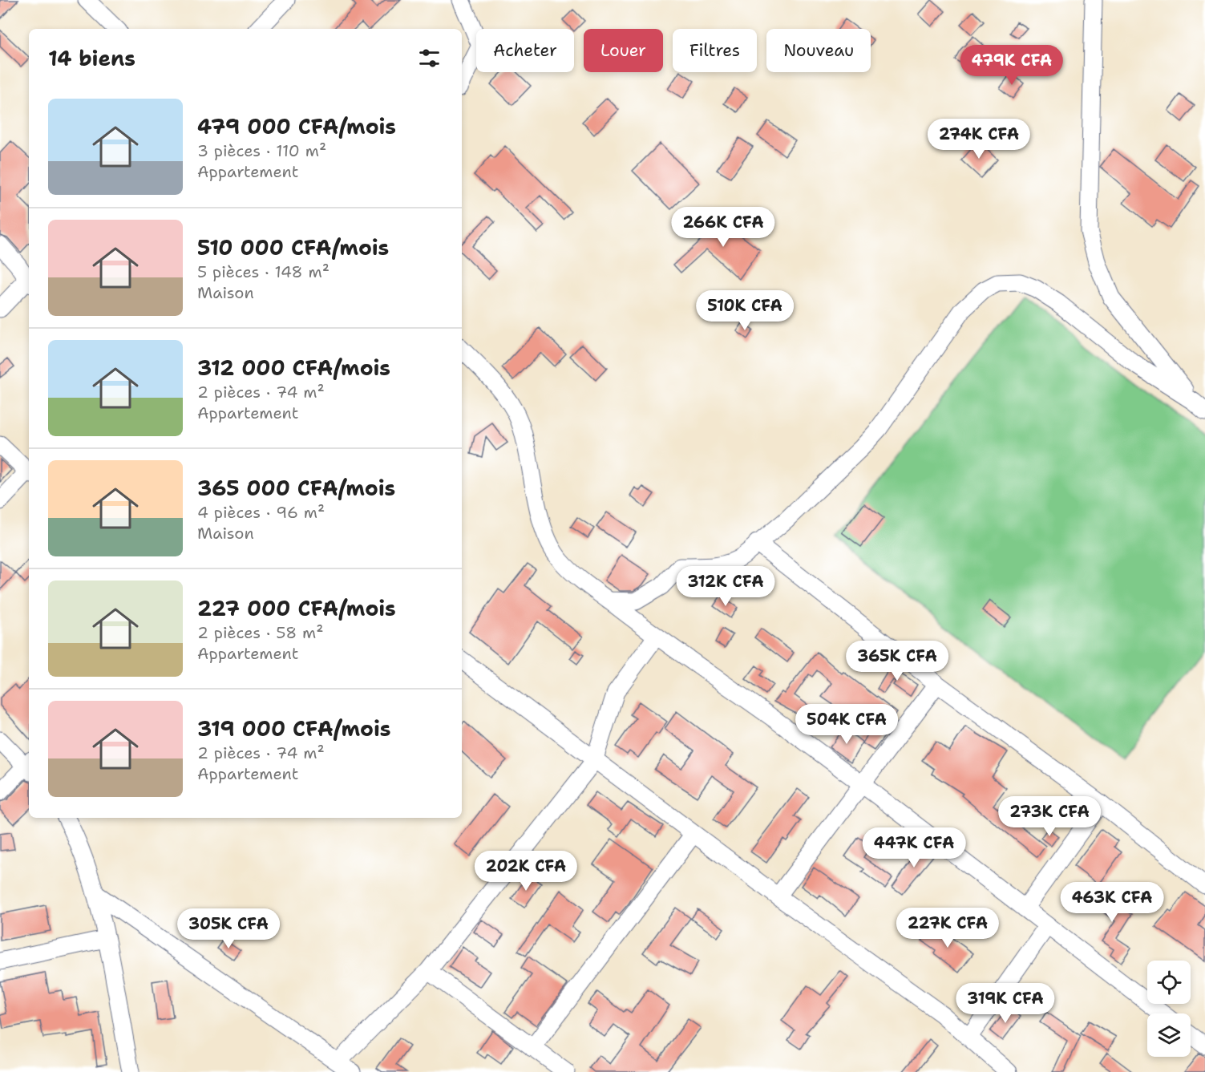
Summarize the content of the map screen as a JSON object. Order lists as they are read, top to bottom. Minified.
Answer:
{"page":{"chip":["Acheter","Louer","Filtres","Nouveau"],"heading":"14 biens","price":["479K CFA","274K CFA","266K CFA","510K CFA","312K CFA","365K CFA","504K CFA","273K CFA","447K CFA","202K CFA","463K CFA","227K CFA","305K CFA","319K CFA"],"list":[{"name":"479 000 CFA/mois","note":"3 pièces · 110 m² · Appartement"},{"name":"510 000 CFA/mois","note":"5 pièces · 148 m² · Maison"},{"name":"312 000 CFA/mois","note":"2 pièces · 74 m² · Appartement"},{"name":"365 000 CFA/mois","note":"4 pièces · 96 m² · Maison"},{"name":"227 000 CFA/mois","note":"2 pièces · 58 m² · Appartement"},{"name":"319 000 CFA/mois","note":"2 pièces · 74 m² · Appartement"}]}}
